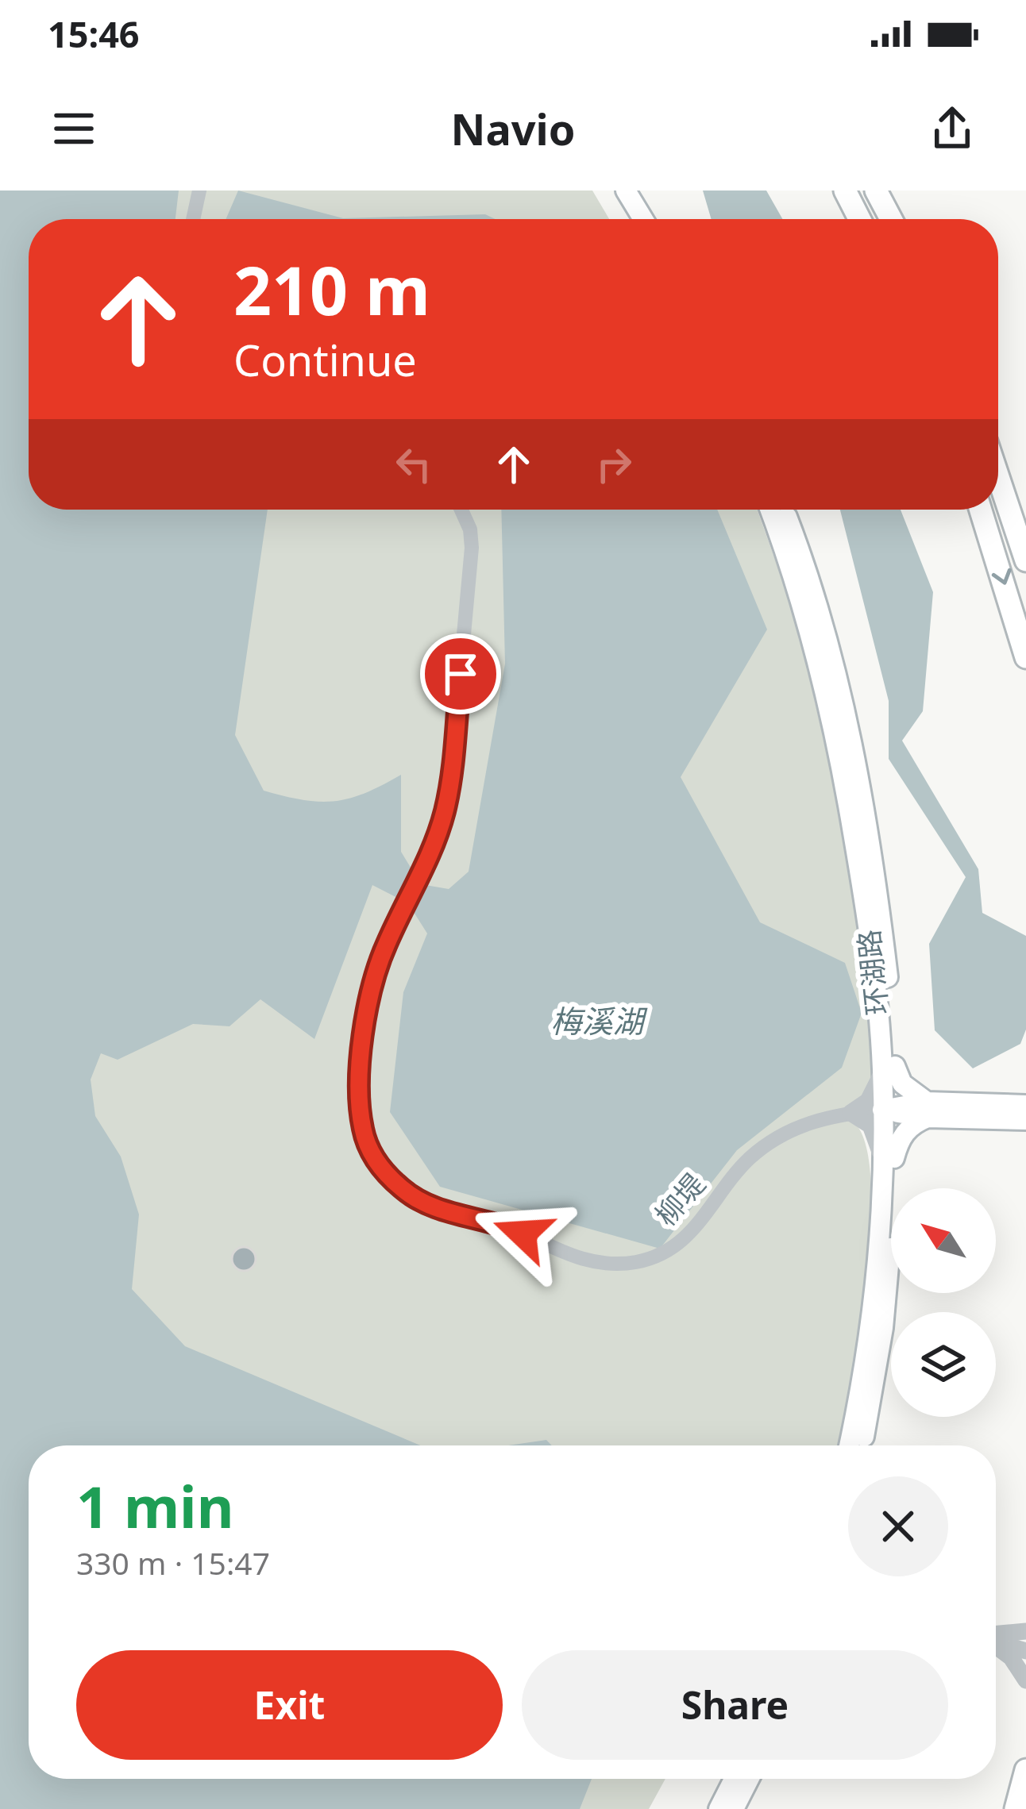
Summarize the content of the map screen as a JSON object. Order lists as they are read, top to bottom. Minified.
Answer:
{"streets":{"main road":["环湖路"],"street":["柳堤"]},"crossings":[["环湖路","柳堤"]],"water":["梅溪湖"],"north":"top left","page":{"status":"15:46","header":"Navio","turn":["210 m","Continue"],"heading":["1 min","330 m · 15:47"],"buttons":["Exit","Share"]}}
